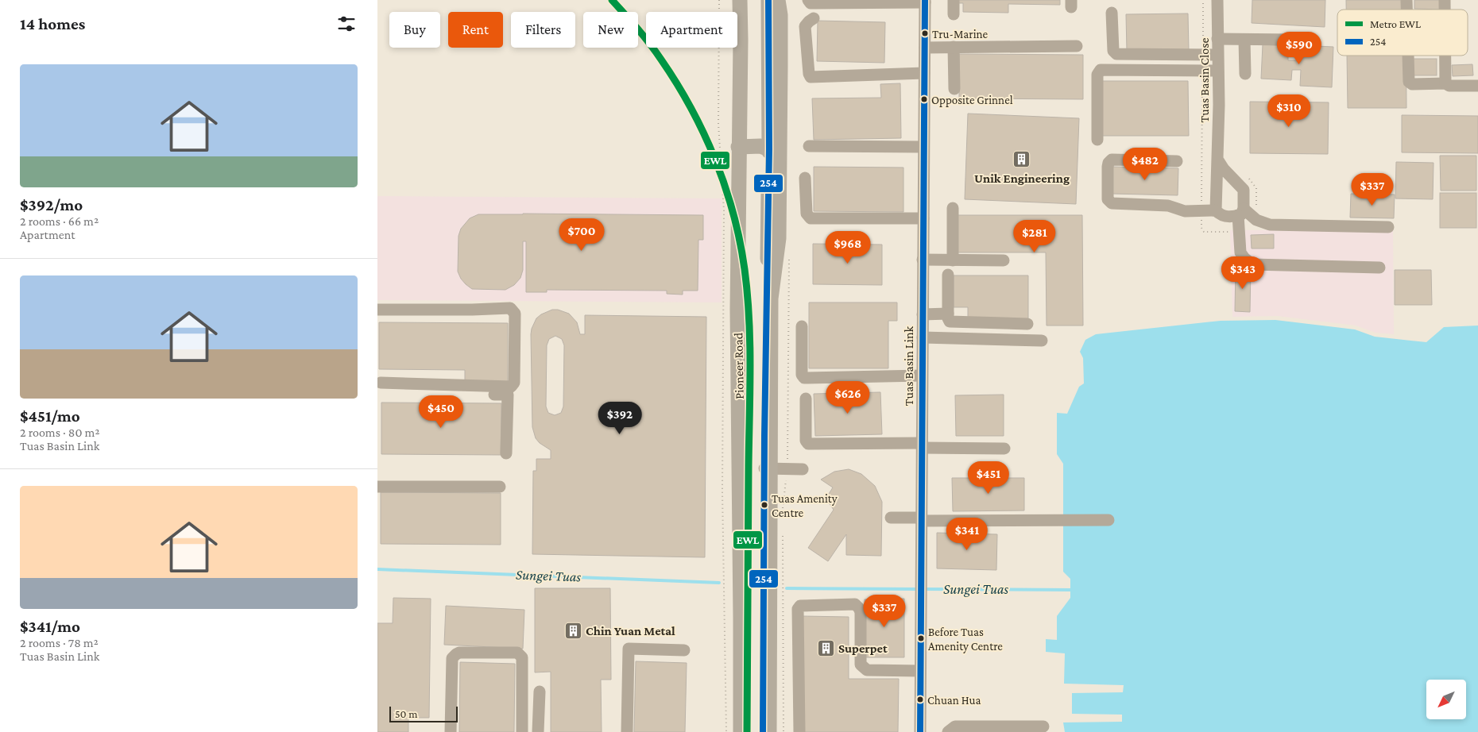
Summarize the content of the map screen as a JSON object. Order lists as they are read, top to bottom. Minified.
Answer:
{"streets":{"main road":["Pioneer Road"],"street":["Tuas Basin Close","Tuas Basin Link"]},"water":["Sungei Tuas"],"places":{"other":["Tru-Marine","Opposite Grinnel","Tuas Amenity Centre","Before Tuas Amenity Centre","Chuan Hua"],"building":["Unik Engineering","Chin Yuan Metal","Superpet"]},"lines":["metro line EWL","transit line 254"],"legend":["Metro EWL","254"],"scale_bar":"50 m","north":"bottom left","page":{"heading":"14 homes","chip":["Buy","Rent","Filters","New","Apartment"],"price":["$590","$310","$482","$337","$700","$281","$968","$343","$626","$450","$392","$451","$341","$337"],"list":[{"name":"$392/mo","note":"2 rooms · 66 m² · Apartment"},{"name":"$451/mo","note":"2 rooms · 80 m² · Tuas Basin Link"},{"name":"$341/mo","note":"2 rooms · 78 m² · Tuas Basin Link"}],"scale":"50 m"}}
